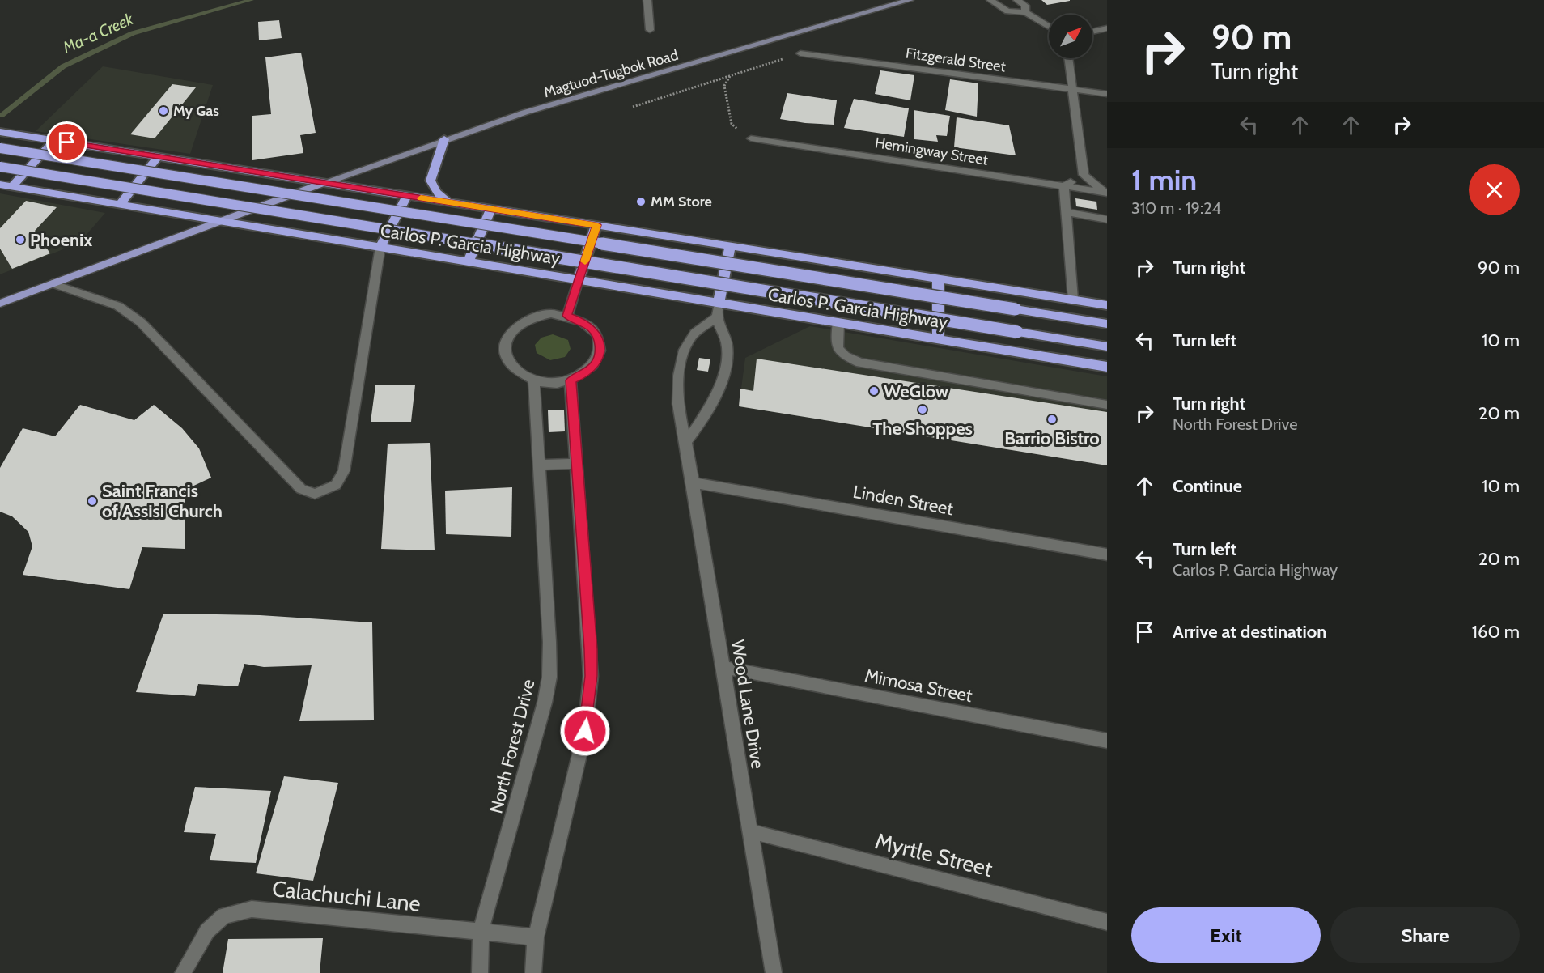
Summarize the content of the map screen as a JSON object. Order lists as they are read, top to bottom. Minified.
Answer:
{"streets":{"highway":["Carlos P. Garcia Highway"],"main road":["Magtuod-Tugbok Road"],"street":["Fitzgerald Street","Hemingway Street","Linden Street","Mimosa Street","Wood Lane Drive","North Forest Drive","Myrtle Street","Calachuchi Lane"]},"crossings":[["Linden Street","Wood Lane Drive"],["Mimosa Street","Wood Lane Drive"],["Wood Lane Drive","Myrtle Street"],["North Forest Drive","Calachuchi Lane"]],"water":["Ma-a Creek"],"places":["My Gas","MM Store","Phoenix","WeGlow","The Shoppes","Barrio Bistro","Saint Francis of Assisi Church"],"north":"top right","page":{"turn":["90 m","Turn right"],"heading":["1 min","310 m · 19:24"],"list":[{"name":"Turn right","value":"90 m"},{"name":"Turn left","value":"10 m"},{"name":"Turn right","note":"North Forest Drive","value":"20 m"},{"name":"Continue","value":"10 m"},{"name":"Turn left","note":"Carlos P. Garcia Highway","value":"20 m"},{"name":"Arrive at destination","value":"160 m"}],"buttons":["Exit","Share"]}}
